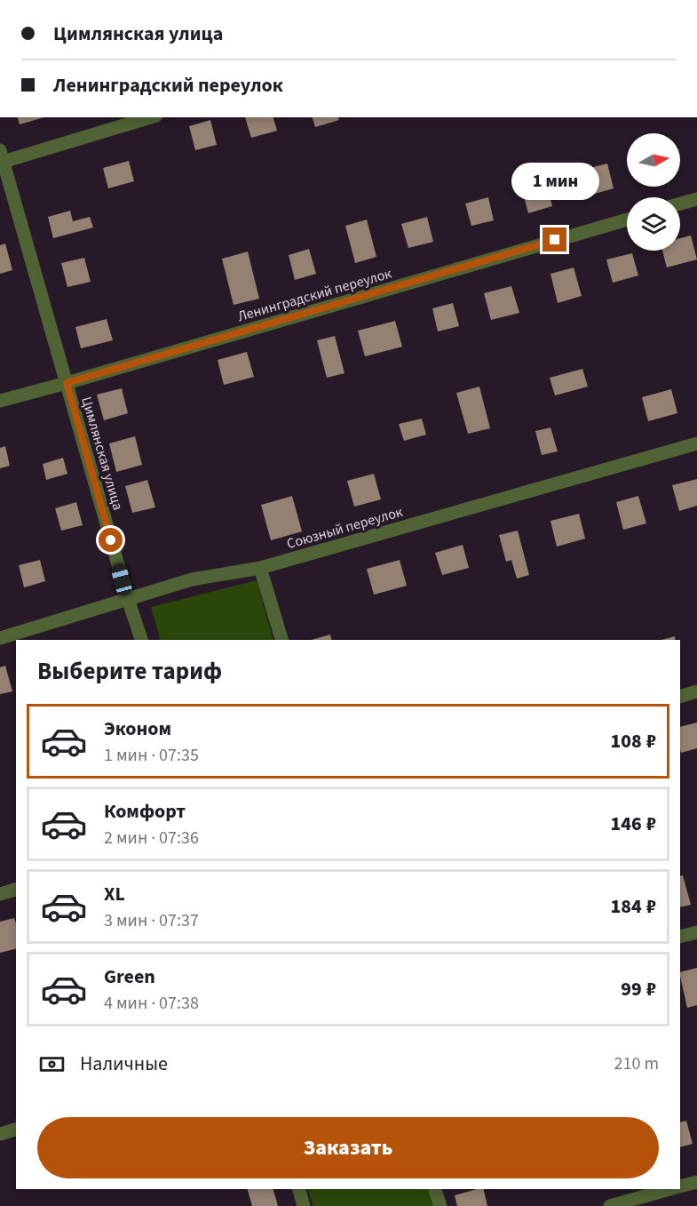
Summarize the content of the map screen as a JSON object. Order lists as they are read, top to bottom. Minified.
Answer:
{"streets":{"street":["Ленинградский переулок","Цимлянская улица","Союзный переулок"]},"crossings":[["Ленинградский переулок","Цимлянская улица"],["Цимлянская улица","Союзный переулок"]],"north":"right","page":{"banner":["Цимлянская улица","Ленинградский переулок"],"bubble":"1 мин","heading":"Выберите тариф","list":[{"name":"Эконом","note":"1 мин · 07:35","value":"108 ₽"},{"name":"Комфорт","note":"2 мин · 07:36","value":"146 ₽"},{"name":"XL","note":"3 мин · 07:37","value":"184 ₽"},{"name":"Green","note":"4 мин · 07:38","value":"99 ₽"}],"pay":["Наличные","210 m"],"buttons":"Заказать"}}
